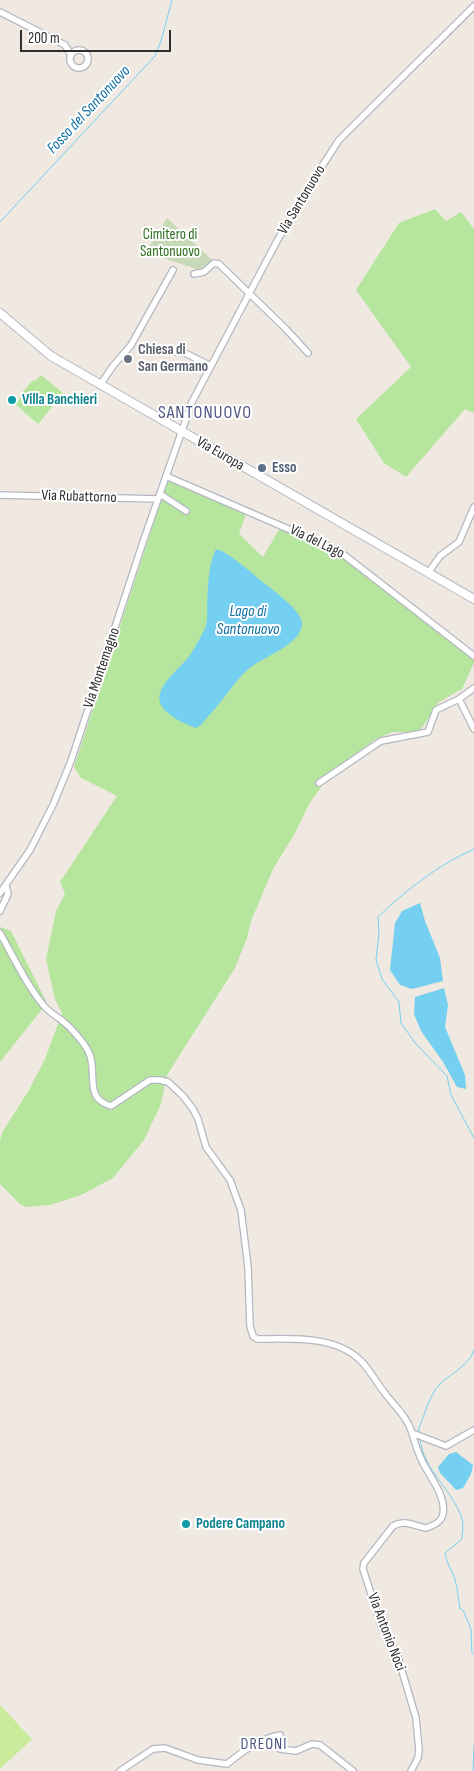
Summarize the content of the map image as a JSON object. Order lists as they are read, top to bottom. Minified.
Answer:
{"streets":{"main road":["Via Europa"],"street":["Via Santonuovo","Via Rubattorno","Via del Lago","Via Montemagno","Via Antonio Noci"]},"crossings":[["Via Santonuovo","Via Europa"],["Via Santonuovo","Via Montemagno"],["Via Europa","Via Montemagno"],["Via Rubattorno","Via Montemagno"],["Via del Lago","Via Montemagno"]],"districts":["SANTONUOVO","DREONI"],"water":["Fosso del Santonuovo","Lago di Santonuovo"],"parks":["Cimitero di Santonuovo"],"places":["Chiesa di San Germano","Villa Banchieri","Esso","Podere Campano"],"scale_bar":"200 m"}
